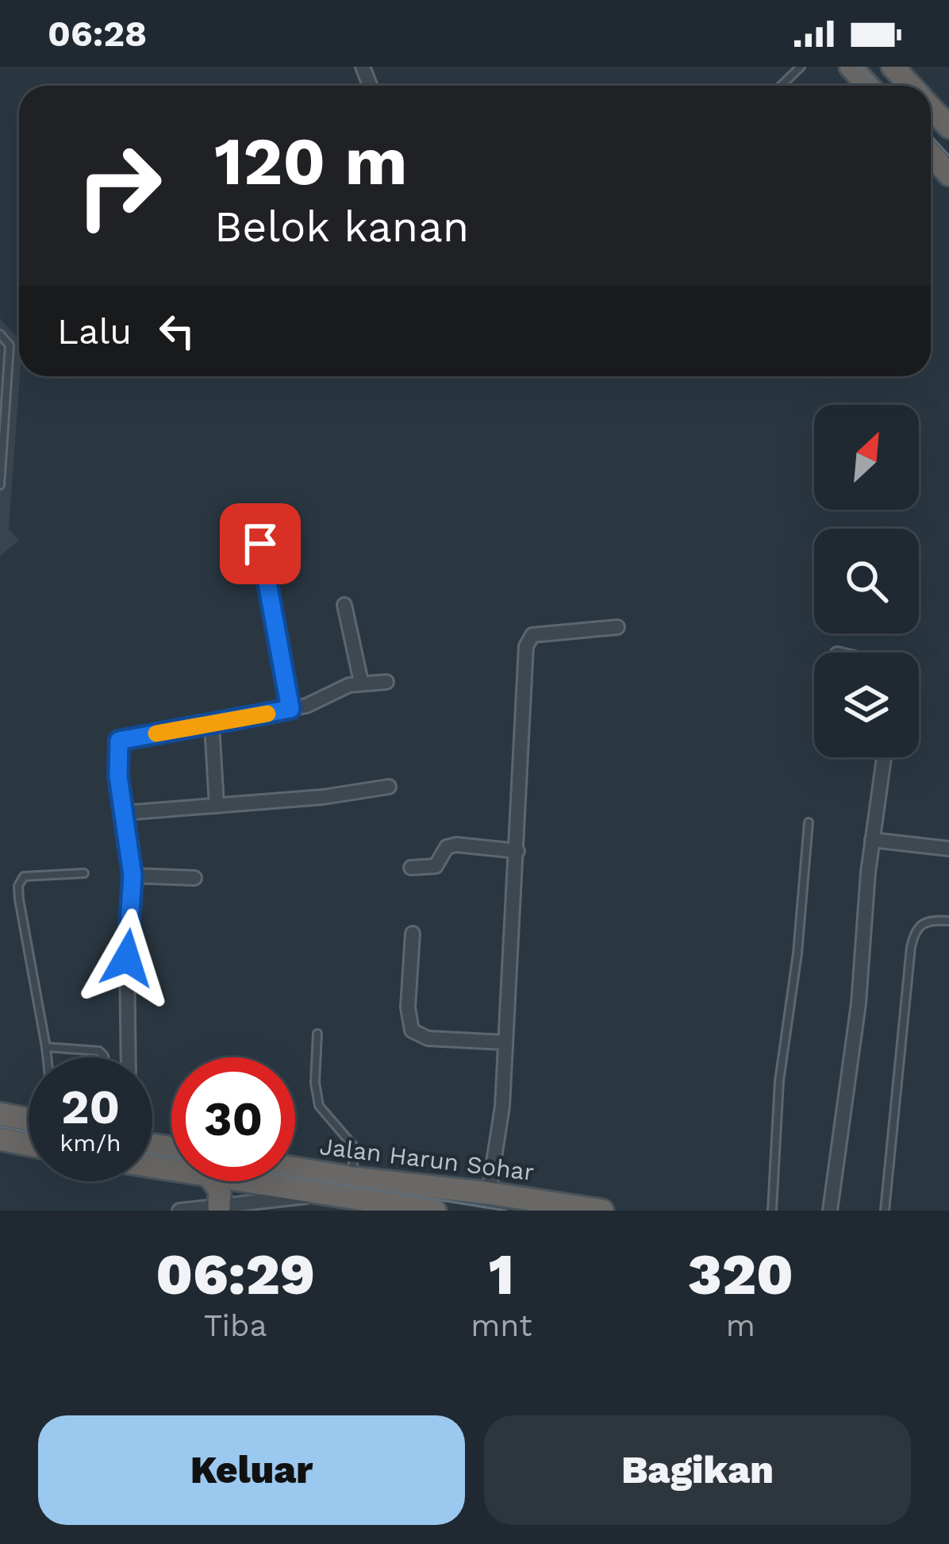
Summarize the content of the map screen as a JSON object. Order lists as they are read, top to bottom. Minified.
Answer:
{"streets":{"highway":["Jalan Harun Sohar"]},"north":"top right","page":{"status":"06:28","turn":["120 m","Belok kanan"],"then":"Lalu","speed":"20 km/h","limit":"30","eta":["06:29","Tiba","1","mnt","320","m"],"buttons":["Keluar","Bagikan"]}}
